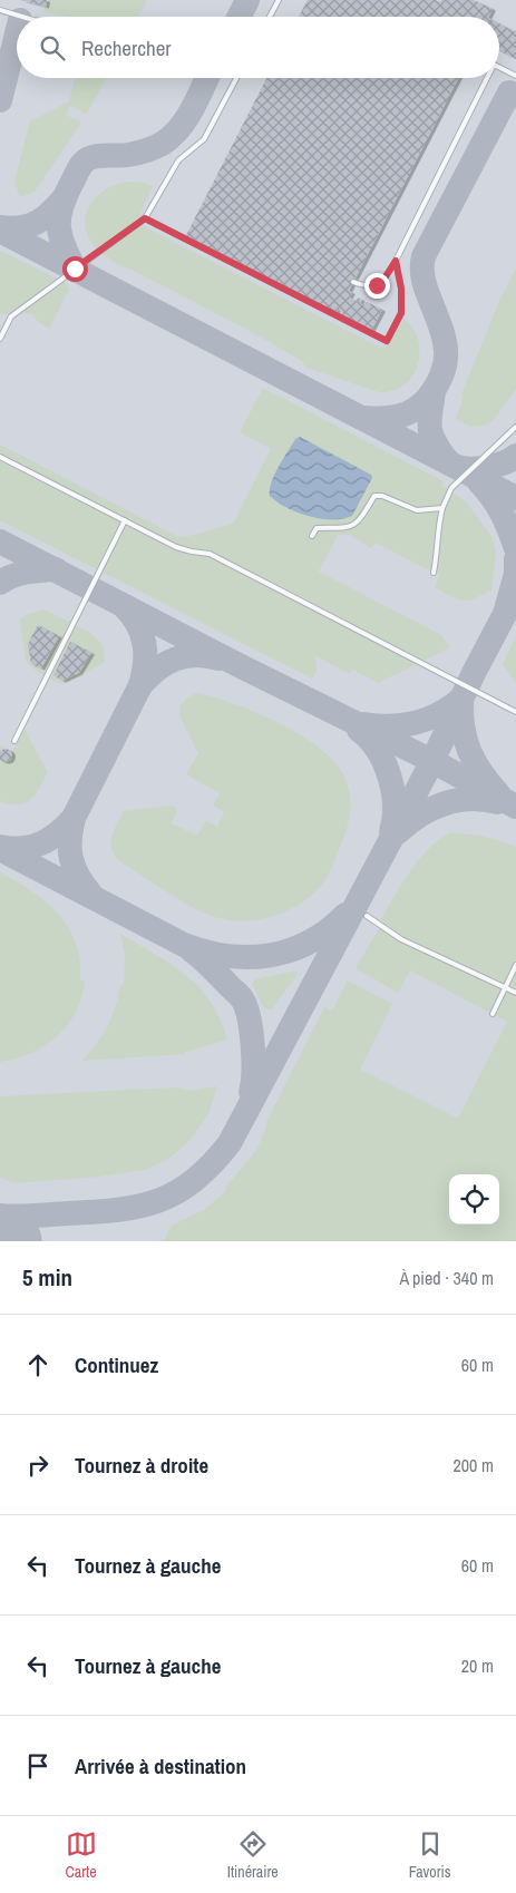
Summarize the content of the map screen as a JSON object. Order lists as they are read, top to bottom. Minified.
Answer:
{"page":{"search":"Rechercher","heading":["5 min","À pied · 340 m"],"list":[["Continuez","60 m"],["Tournez à droite","200 m"],["Tournez à gauche","60 m"],["Tournez à gauche","20 m"],"Arrivée à destination"],"nav":["Carte","Itinéraire","Favoris"]}}
